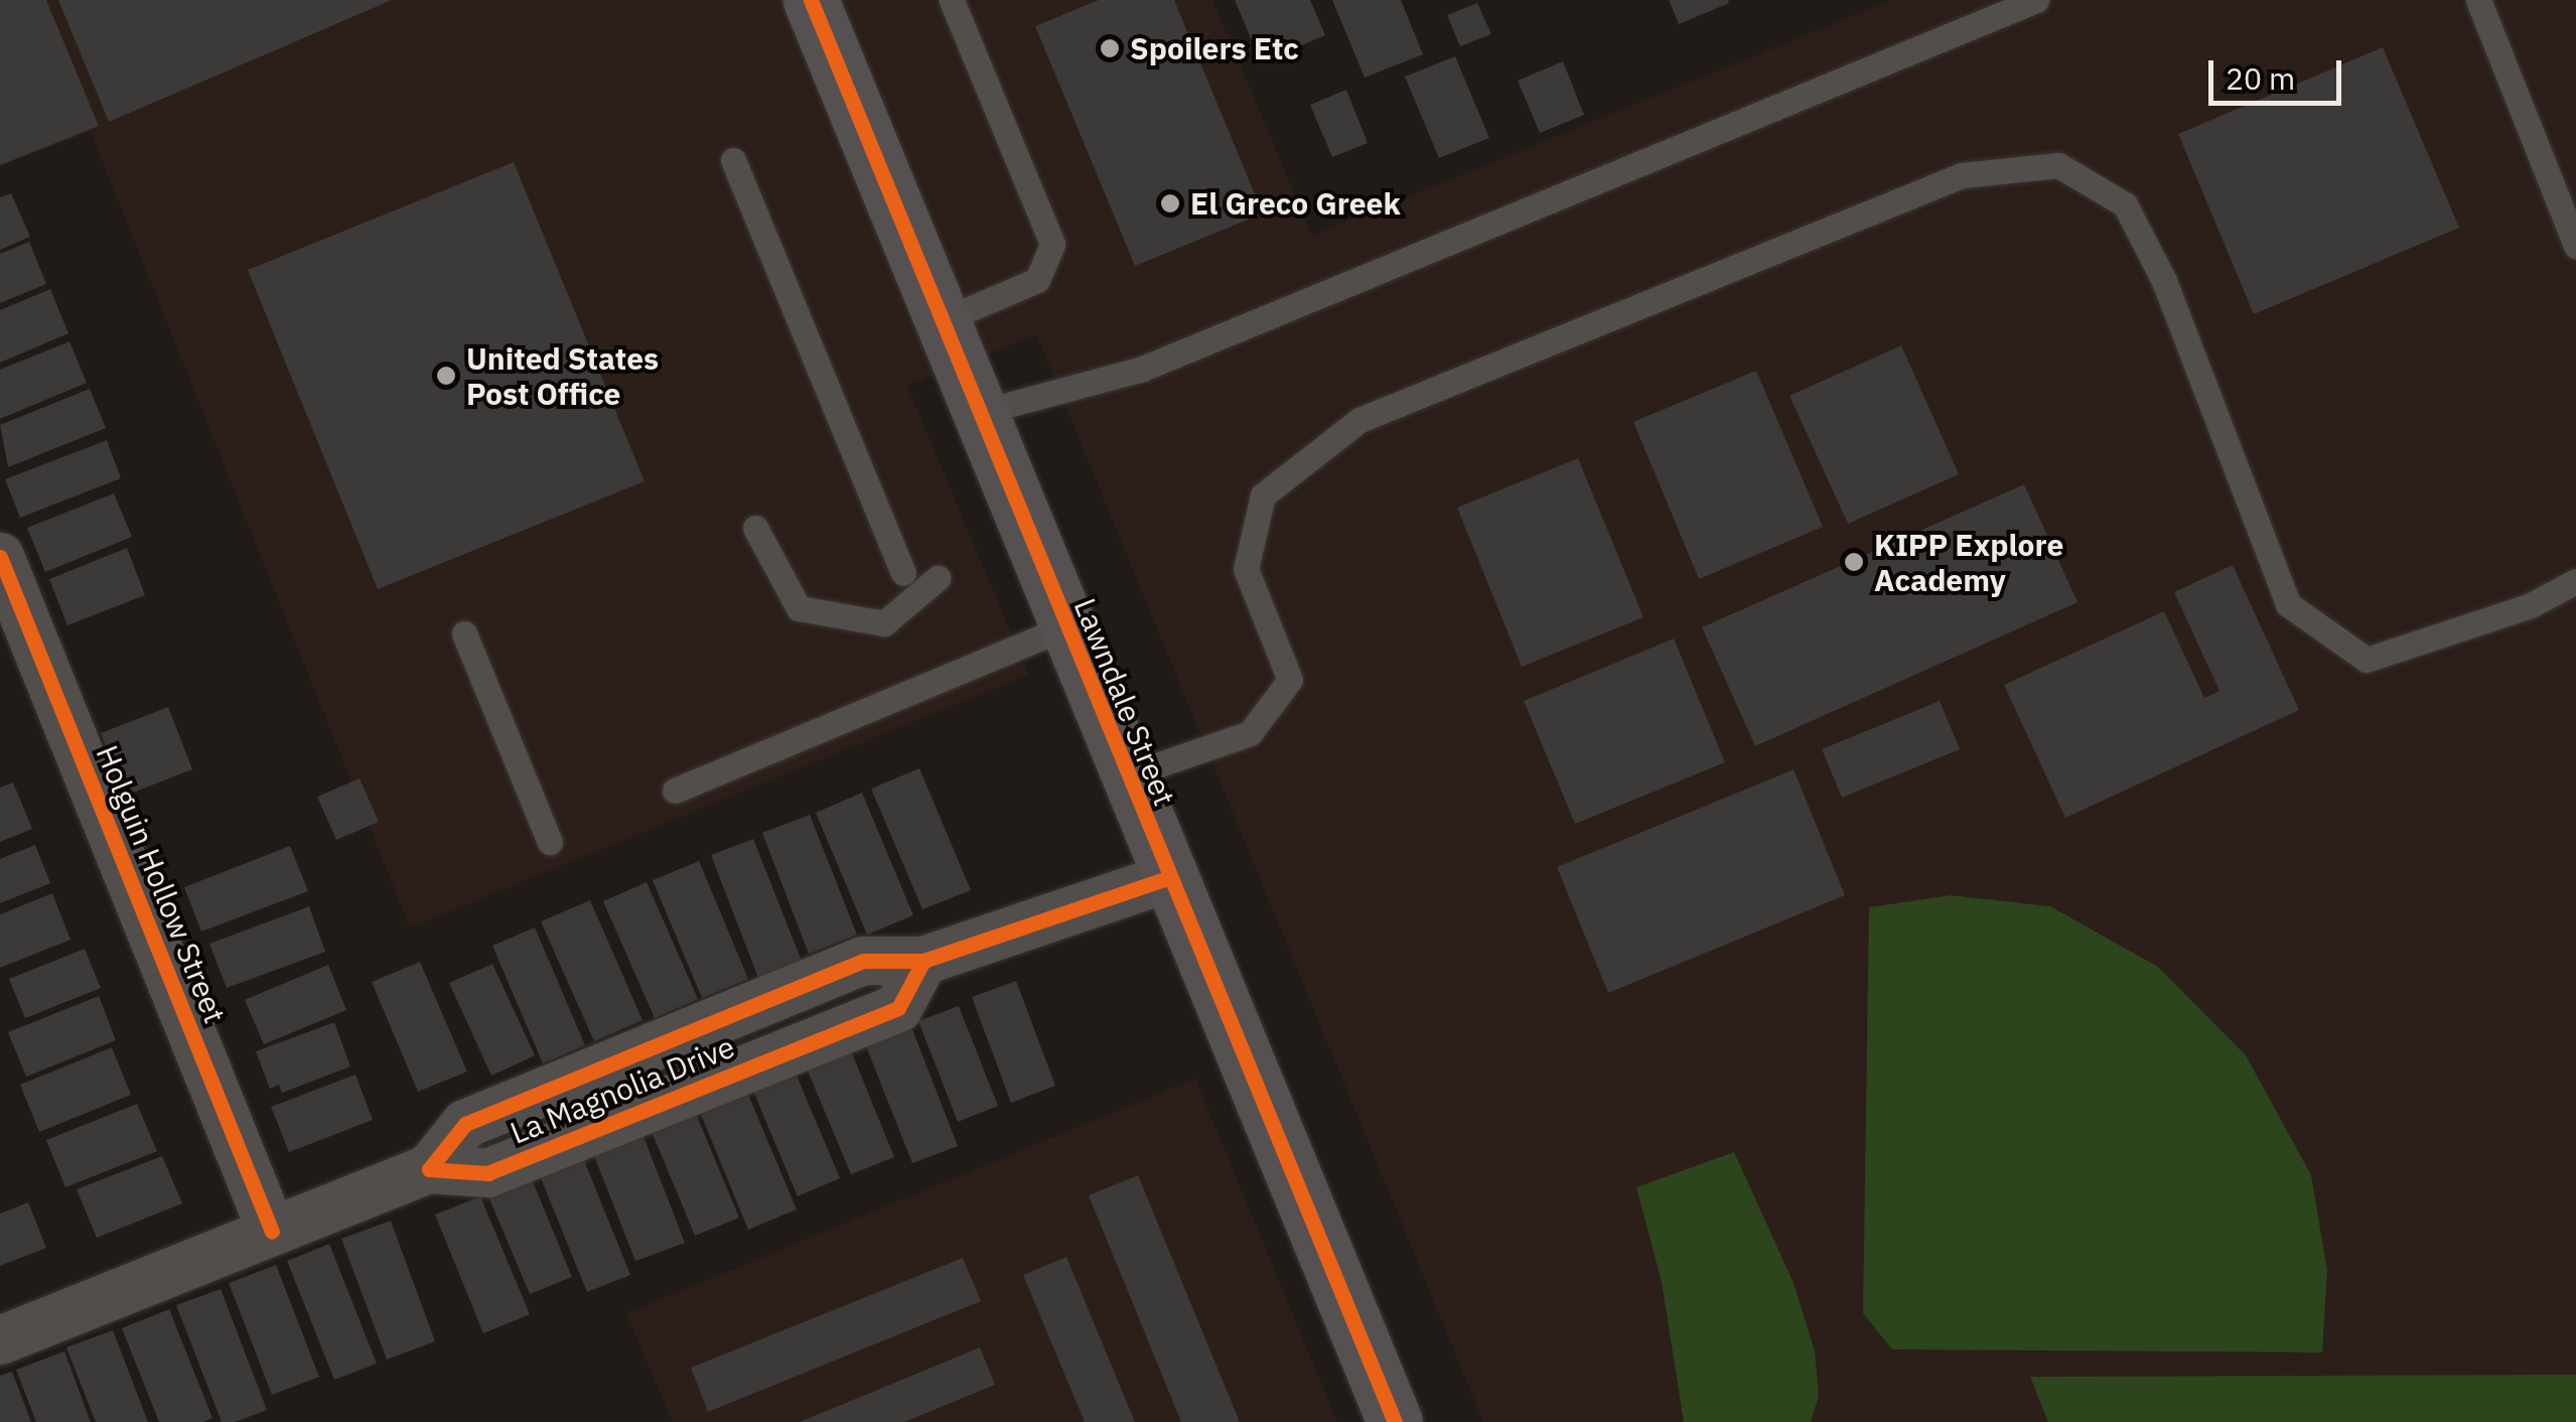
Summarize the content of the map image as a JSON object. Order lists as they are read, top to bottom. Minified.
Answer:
{"streets":{"main road":["Lawndale Street"],"street":["Holguin Hollow Street","La Magnolia Drive"]},"crossings":[["Lawndale Street","La Magnolia Drive"],["Holguin Hollow Street","La Magnolia Drive"]],"places":["Spoilers Etc","El Greco Greek","United States Post Office","KIPP Explore Academy"],"scale_bar":"20 m"}
